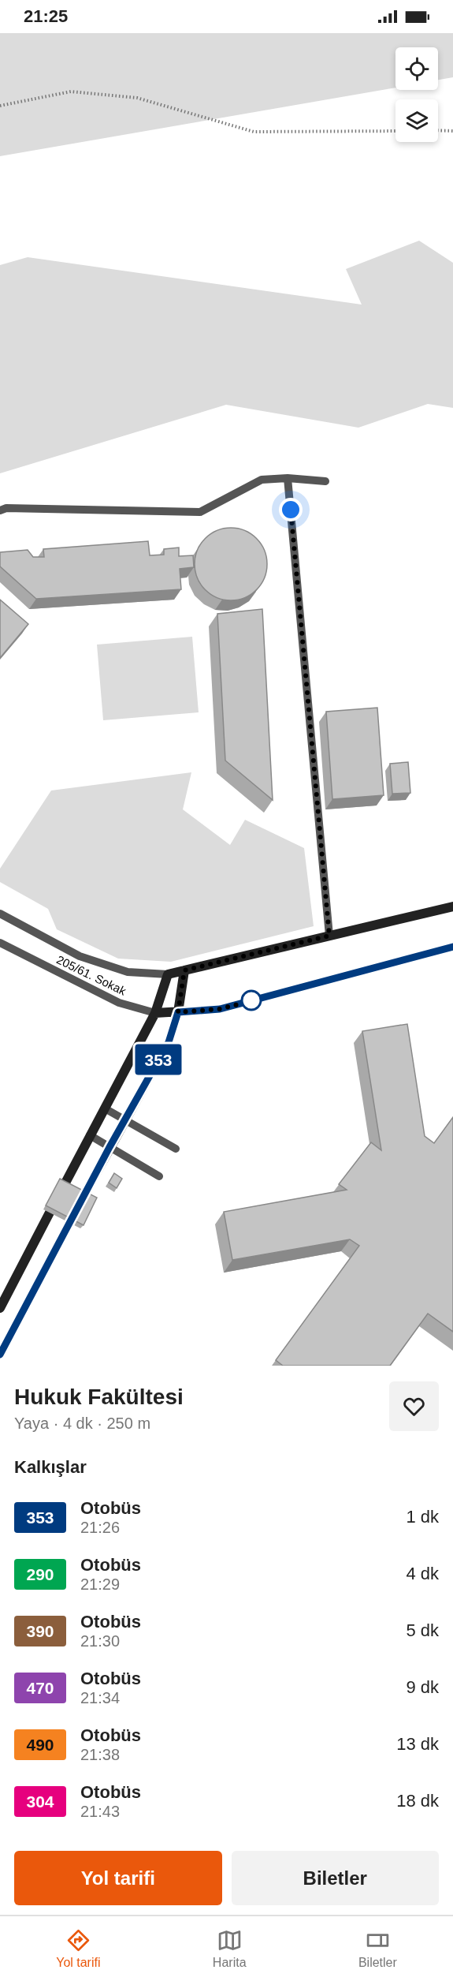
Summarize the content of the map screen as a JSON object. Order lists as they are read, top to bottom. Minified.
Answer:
{"streets":{"main road":["205/61. Sokak"]},"lines":["bus line 353"],"page":{"status":"21:25","on_map":"353","heading":[["Hukuk Fakültesi","Yaya · 4 dk · 250 m"],"Kalkışlar"],"list":[{"mark":"353","name":"Otobüs","note":"21:26","value":"1 dk"},{"mark":"290","name":"Otobüs","note":"21:29","value":"4 dk"},{"mark":"390","name":"Otobüs","note":"21:30","value":"5 dk"},{"mark":"470","name":"Otobüs","note":"21:34","value":"9 dk"},{"mark":"490","name":"Otobüs","note":"21:38","value":"13 dk"},{"mark":"304","name":"Otobüs","note":"21:43","value":"18 dk"}],"buttons":["Yol tarifi","Biletler"],"tabs":["Yol tarifi","Harita","Biletler"]}}
